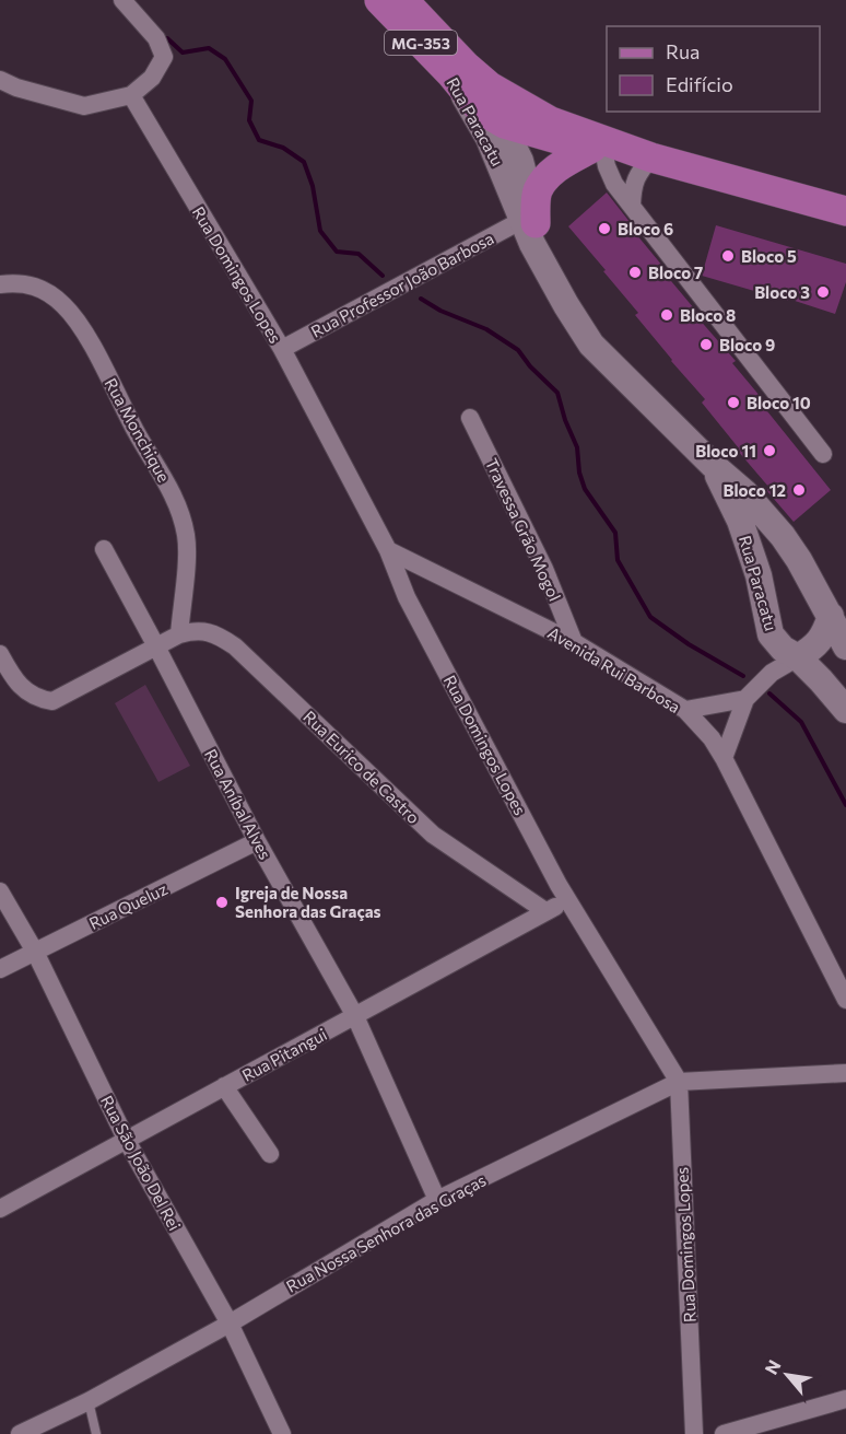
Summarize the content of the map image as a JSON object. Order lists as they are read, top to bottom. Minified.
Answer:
{"streets":{"main road":["MG-353","Rua Paracatu"],"street":["Rua Domingos Lopes","Rua Professor João Barbosa","Rua Monchique","Travessa Grão Mogol","Avenida Rui Barbosa","Rua Eurico de Castro","Rua Aníbal Alves","Rua Queluz","Rua Pitangui","Rua São João Del Rei","Rua Nossa Senhora das Graças"]},"crossings":[["MG-353","Rua Paracatu"],["Rua Paracatu","Rua Professor João Barbosa"],["Rua Domingos Lopes","Rua Professor João Barbosa"],["Rua Domingos Lopes","Avenida Rui Barbosa"],["Rua Domingos Lopes","Rua Pitangui"],["Rua Domingos Lopes","Rua Nossa Senhora das Graças"],["Rua Monchique","Rua Eurico de Castro"],["Travessa Grão Mogol","Avenida Rui Barbosa"],["Rua Eurico de Castro","Rua Pitangui"],["Rua Aníbal Alves","Rua Queluz"],["Rua Aníbal Alves","Rua Pitangui"],["Rua Aníbal Alves","Rua Nossa Senhora das Graças"],["Rua Queluz","Rua São João Del Rei"],["Rua Pitangui","Rua São João Del Rei"],["Rua São João Del Rei","Rua Nossa Senhora das Graças"]],"places":["Bloco 6","Bloco 5","Bloco 7","Bloco 3","Bloco 8","Bloco 9","Bloco 10","Bloco 11","Bloco 12","Igreja de Nossa Senhora das Graças"],"legend":["Rua","Edifício"],"north":"top left"}
